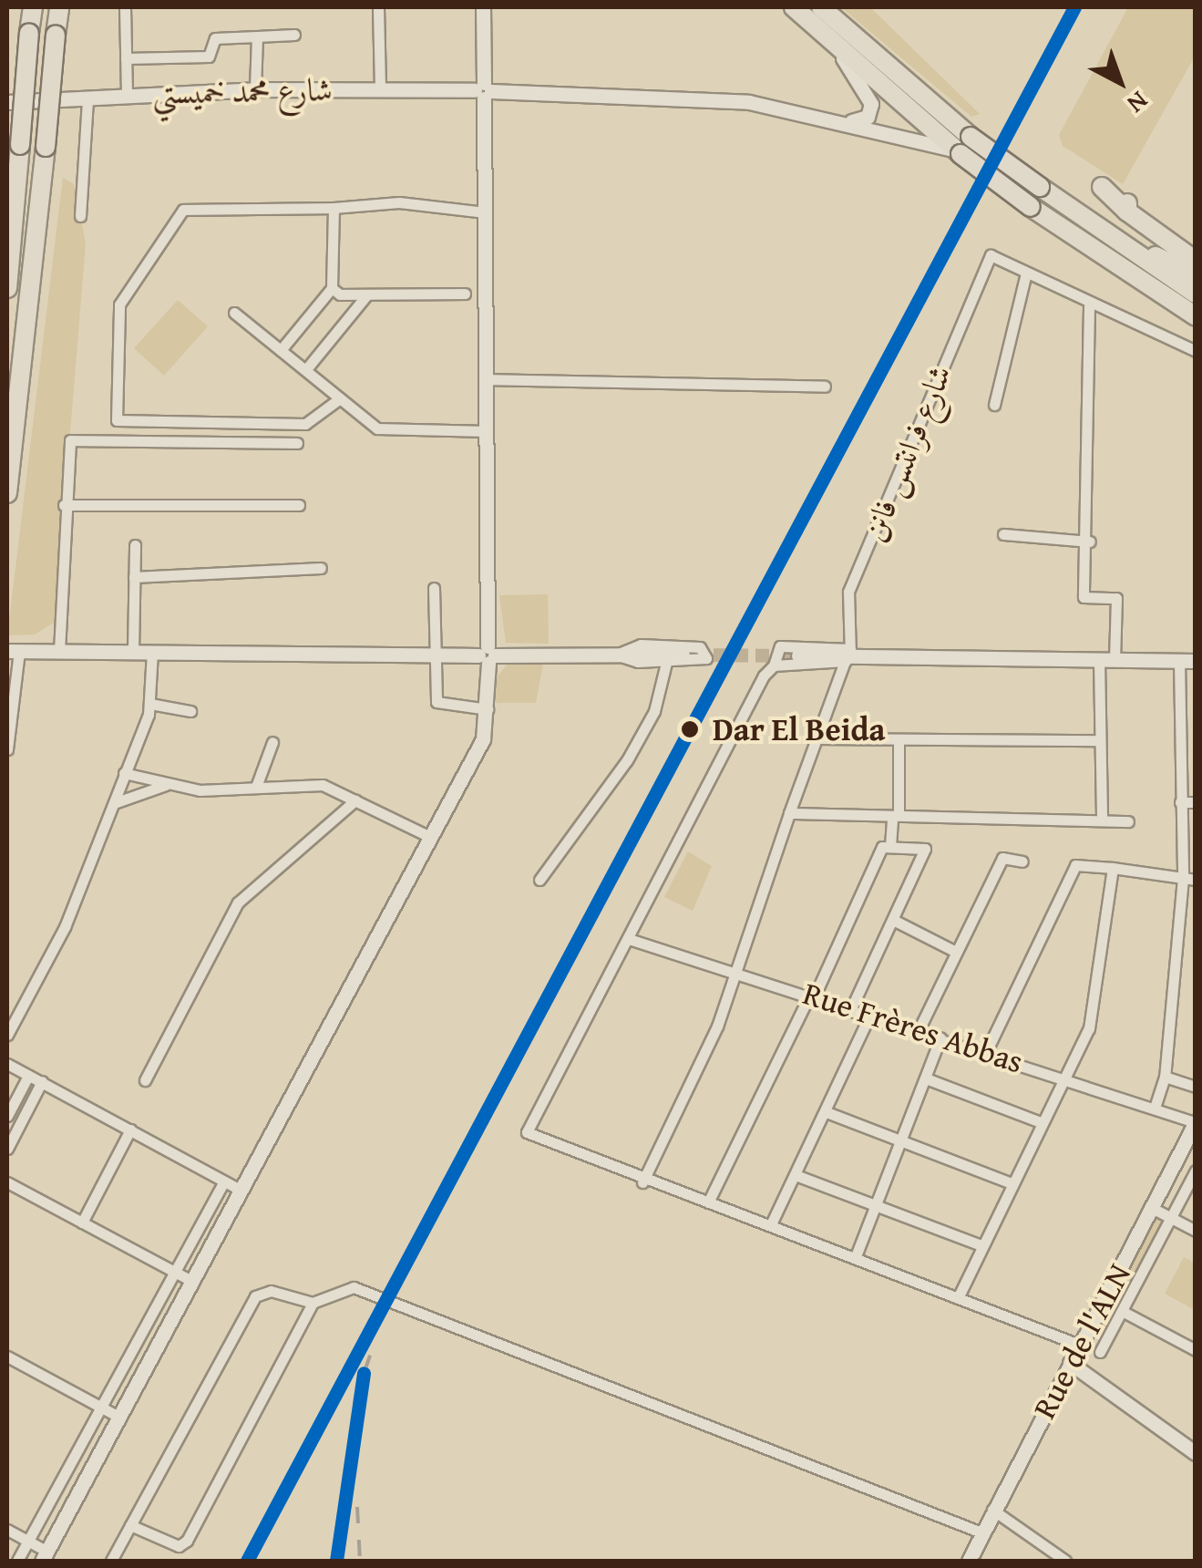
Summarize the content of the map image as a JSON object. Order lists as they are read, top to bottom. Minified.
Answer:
{"streets":{"street":["شارع محمد خميستي","شارع فرانتس فانن","Rue Frères Abbas","Rue de l'ALN"]},"crossings":[["شارع فرانتس فانن","Rue Frères Abbas"],["Rue Frères Abbas","Rue de l'ALN"]],"places":["Dar El Beida"],"north":"bottom right"}
